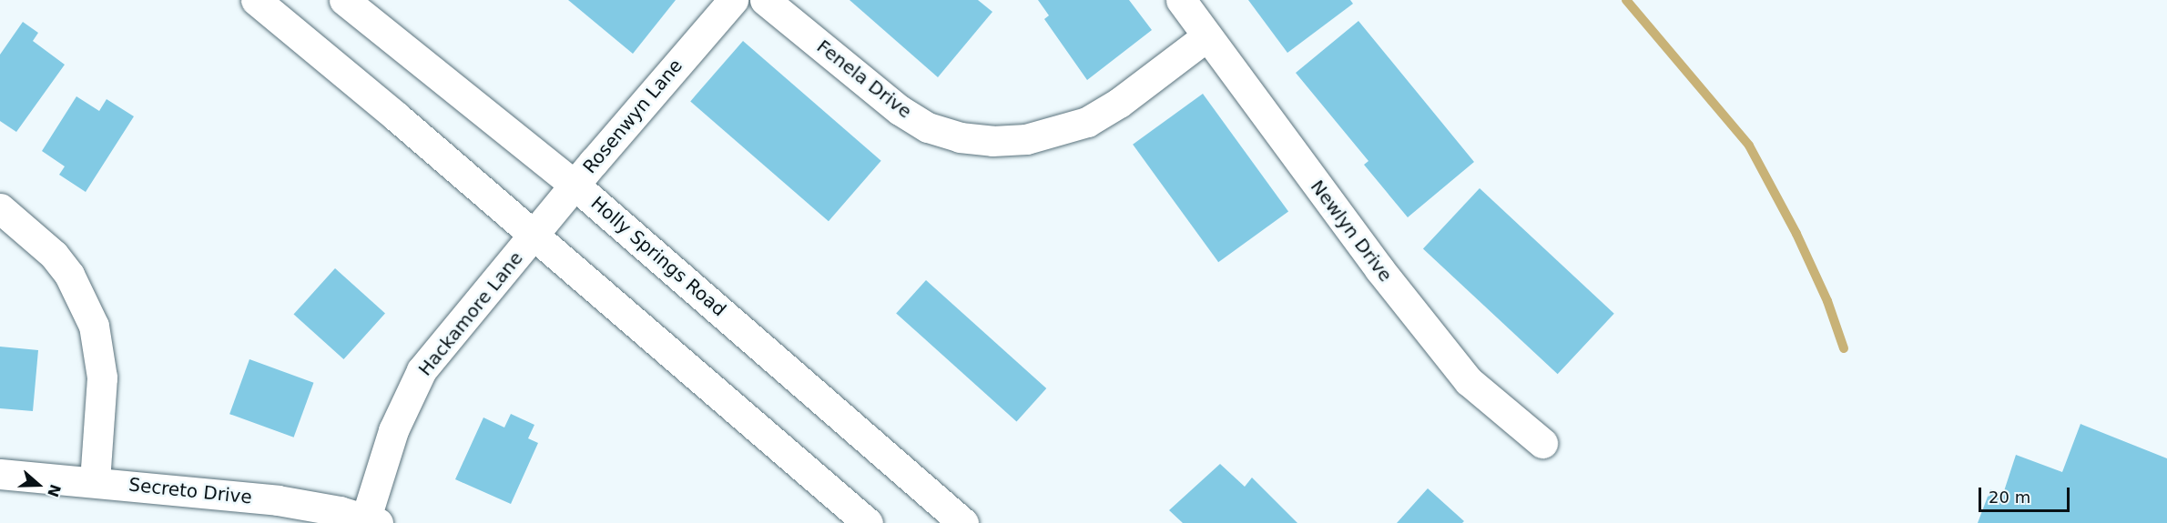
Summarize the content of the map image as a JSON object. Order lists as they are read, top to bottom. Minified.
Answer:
{"streets":{"street":["Fenela Drive","Rosenwyn Lane","Newlyn Drive","Holly Springs Road","Hackamore Lane","Secreto Drive"]},"crossings":[["Fenela Drive","Newlyn Drive"],["Rosenwyn Lane","Holly Springs Road"],["Rosenwyn Lane","Hackamore Lane"],["Hackamore Lane","Secreto Drive"]],"scale_bar":"20 m","north":"right"}
